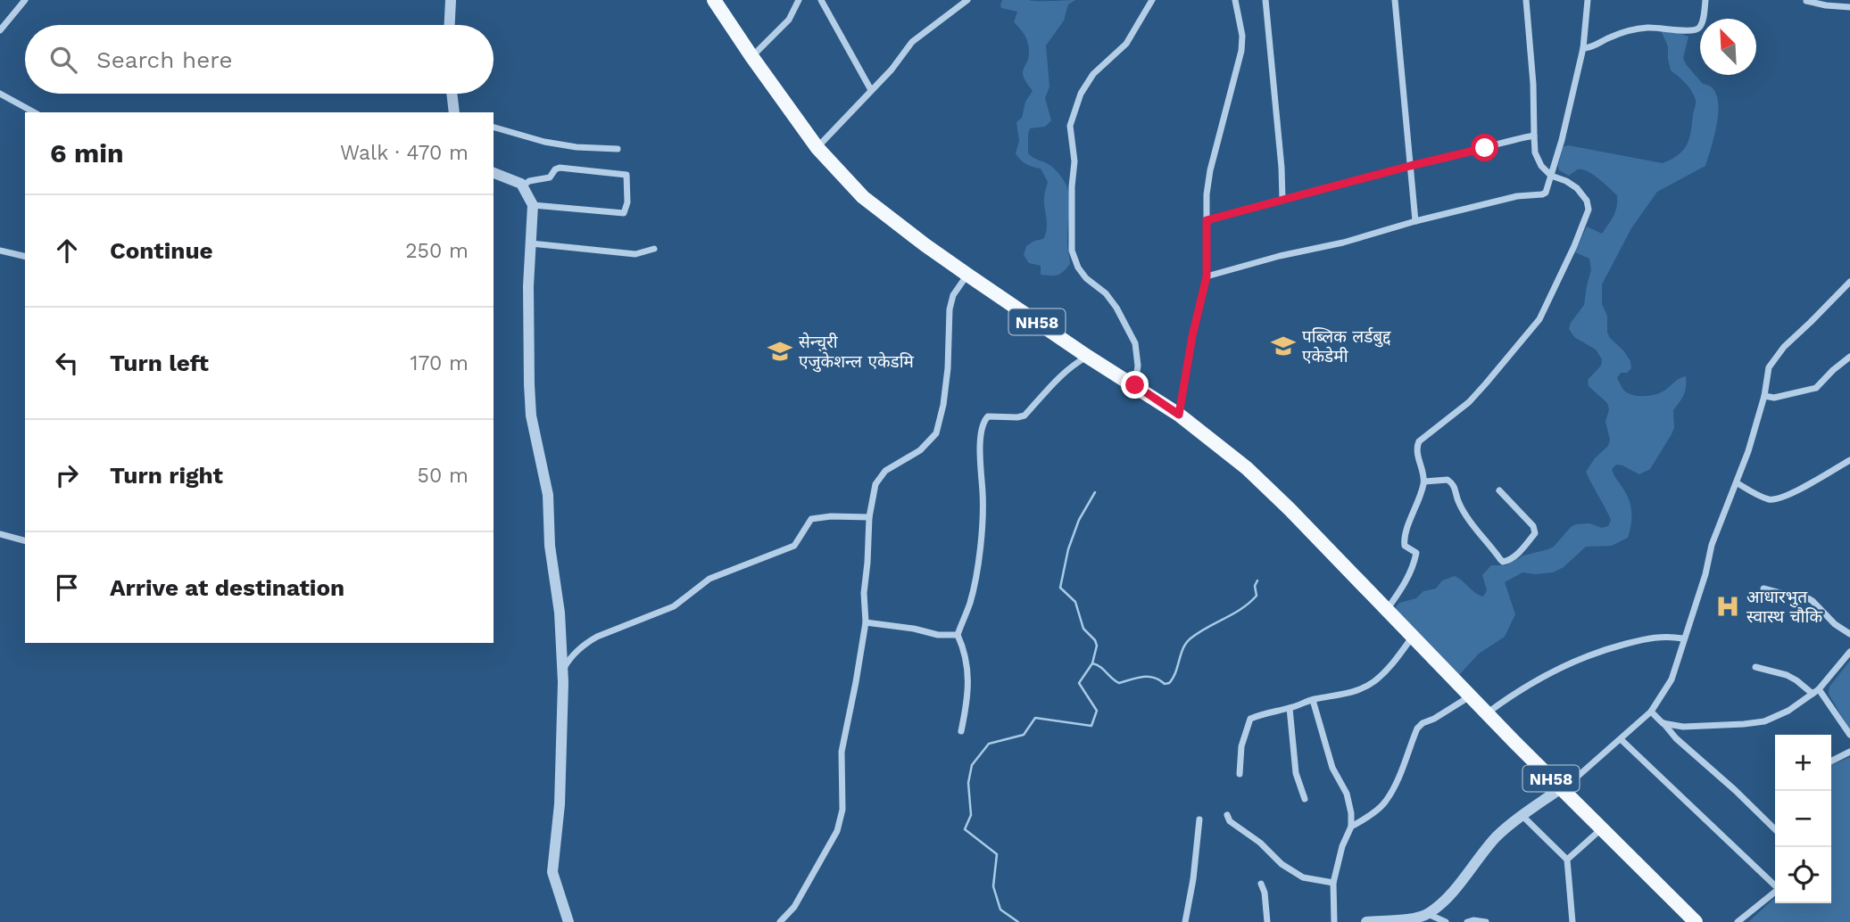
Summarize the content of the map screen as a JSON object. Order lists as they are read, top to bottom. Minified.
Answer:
{"streets":{"main road":["NH58"]},"places":{"school or university":["पब्लिक लर्डबुद्द एकेडेमी","सेन्चुरी एजुकेशन्ल एकेडमि"],"hospital":["आधारभुत स्वास्थ चौकि"]},"north":"top left","page":{"search":"Search here","heading":["6 min","Walk · 470 m"],"list":[["Continue","250 m"],["Turn left","170 m"],["Turn right","50 m"],"Arrive at destination"],"map_buttons":["+","−"]}}
